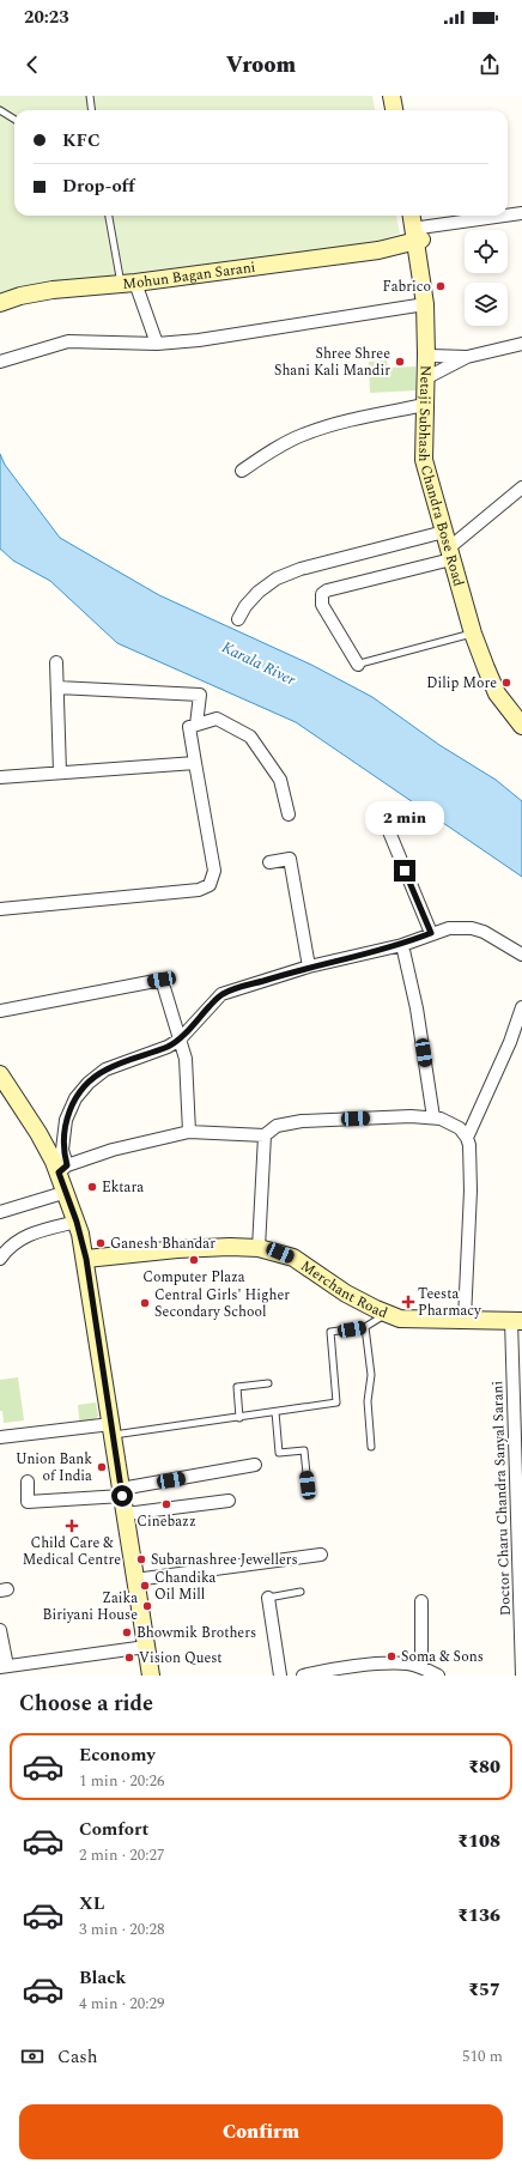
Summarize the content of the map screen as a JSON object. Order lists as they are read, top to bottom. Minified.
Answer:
{"streets":{"street":["Mohun Bagan Sarani","Netaji Subhash Chandra Bose Road","Merchant Road","Doctor Charu Chandra Sanyal Sarani"]},"crossings":[["Mohun Bagan Sarani","Netaji Subhash Chandra Bose Road"],["Merchant Road","Doctor Charu Chandra Sanyal Sarani"]],"water":["Karala River"],"places":{"other":["Fabrico","Shree Shree Shani Kali Mandir","Dilip More","Ektara","Ganesh Bhandar","Computer Plaza","Central Girls' Higher Secondary School","Union Bank of India","Cinebazz","Subarnashree Jewellers","Chandika Oil Mill","Zaika Biriyani House","Bhowmik Brothers","Soma & Sons","Vision Quest"],"health":["Teesta Pharmacy","Child Care & Medical Centre"]},"page":{"status":"20:23","header":"Vroom","banner":["KFC","Drop-off"],"bubble":"2 min","heading":"Choose a ride","list":[{"name":"Economy","note":"1 min · 20:26","value":"₹80"},{"name":"Comfort","note":"2 min · 20:27","value":"₹108"},{"name":"XL","note":"3 min · 20:28","value":"₹136"},{"name":"Black","note":"4 min · 20:29","value":"₹57"}],"pay":["Cash","510 m"],"buttons":"Confirm"}}
